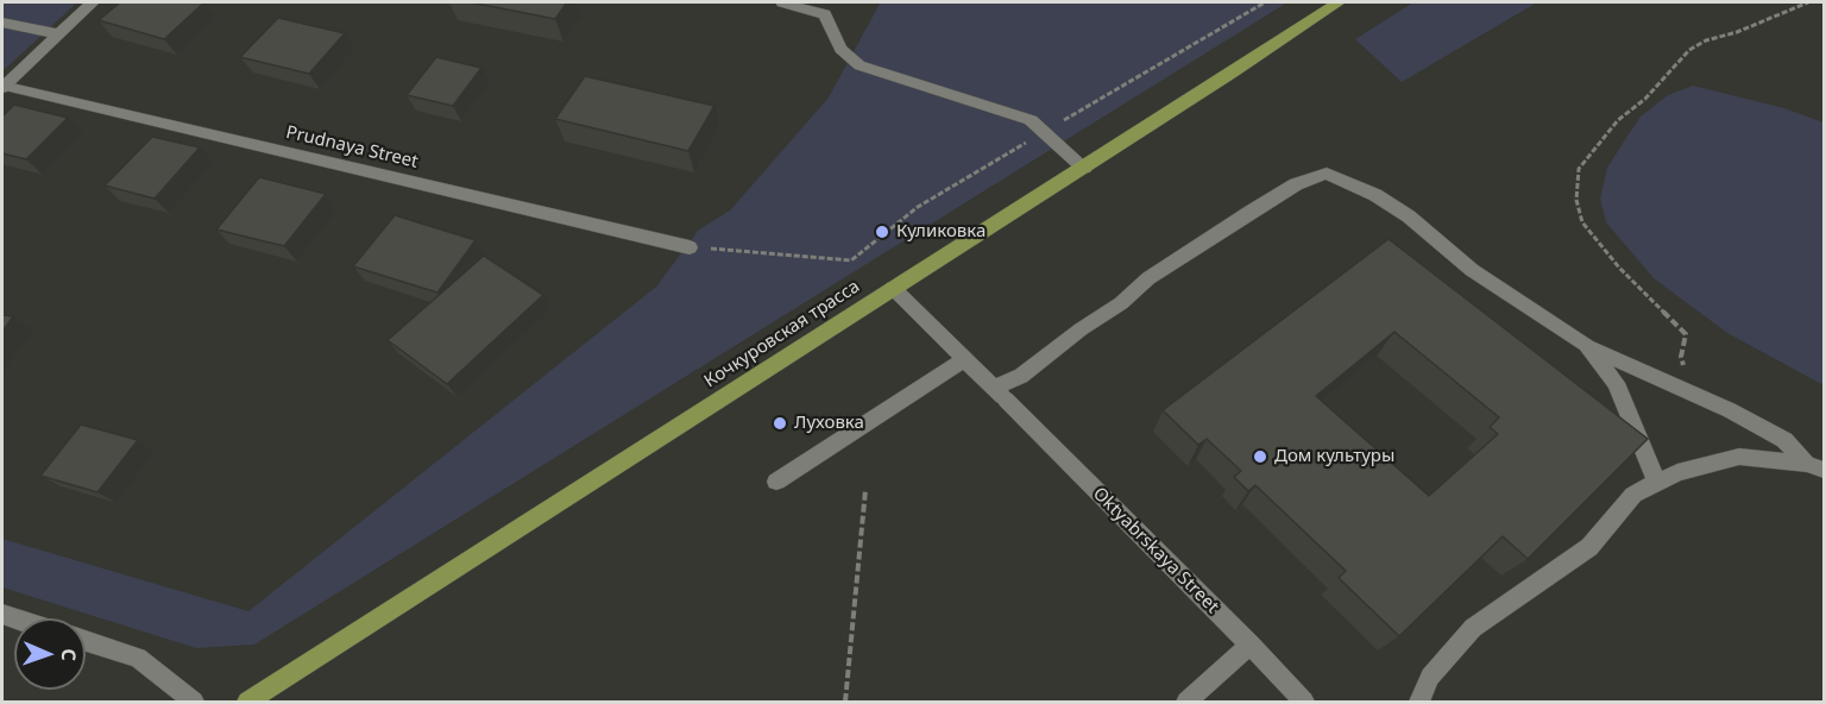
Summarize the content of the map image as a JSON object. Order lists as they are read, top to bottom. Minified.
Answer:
{"streets":{"main road":["Кочкуровская трасса"],"street":["Prudnaya Street","Oktyabrskaya Street"]},"crossings":[["Кочкуровская трасса","Oktyabrskaya Street"]],"places":["Куликовка","Луховка","Дом культуры"],"north":"right"}
